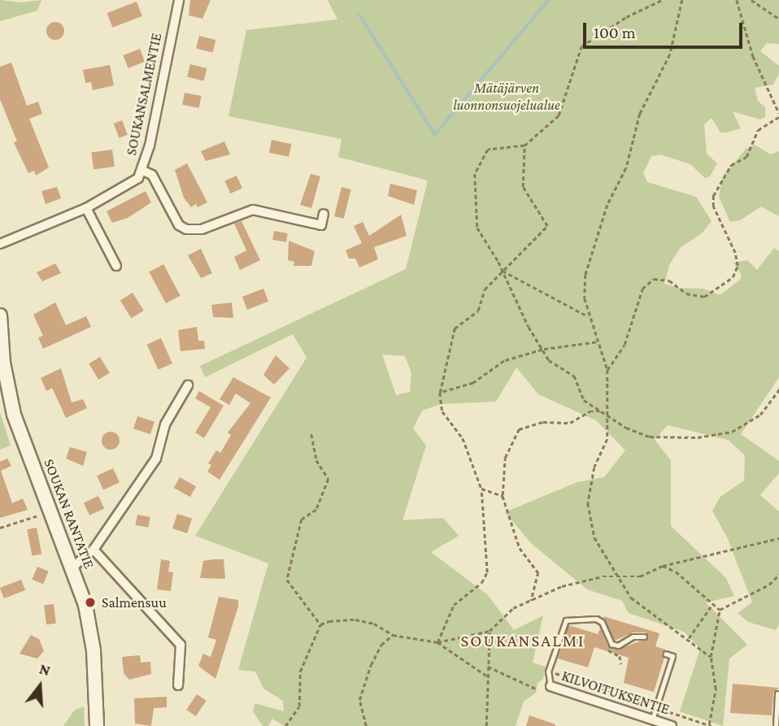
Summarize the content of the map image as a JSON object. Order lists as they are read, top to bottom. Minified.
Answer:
{"streets":{"street":["SOUKANSALMENTIE","SOUKAN RANTATIE","KILVOITUKSENTIE"]},"districts":["SOUKANSALMI"],"parks":["Mätäjärven luonnonsuojelualue"],"places":["Salmensuu"],"scale_bar":"100 m","north":"top"}
